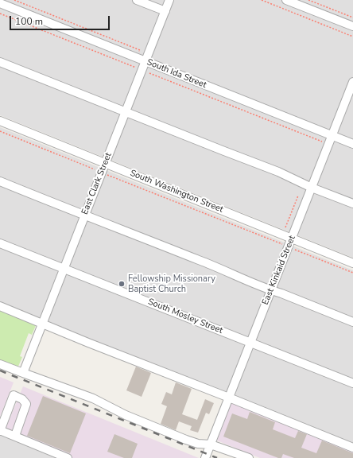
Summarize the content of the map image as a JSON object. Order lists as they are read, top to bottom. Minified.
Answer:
{"streets":{"street":["South Ida Street","East Clark Street","South Washington Street","East Kinkaid Street","South Mosley Street"]},"crossings":[["South Ida Street","East Clark Street"],["South Ida Street","East Kinkaid Street"],["East Clark Street","South Washington Street"],["East Clark Street","South Mosley Street"],["South Washington Street","East Kinkaid Street"],["East Kinkaid Street","South Mosley Street"]],"places":["Fellowship Missionary Baptist Church"],"scale_bar":"100 m"}
